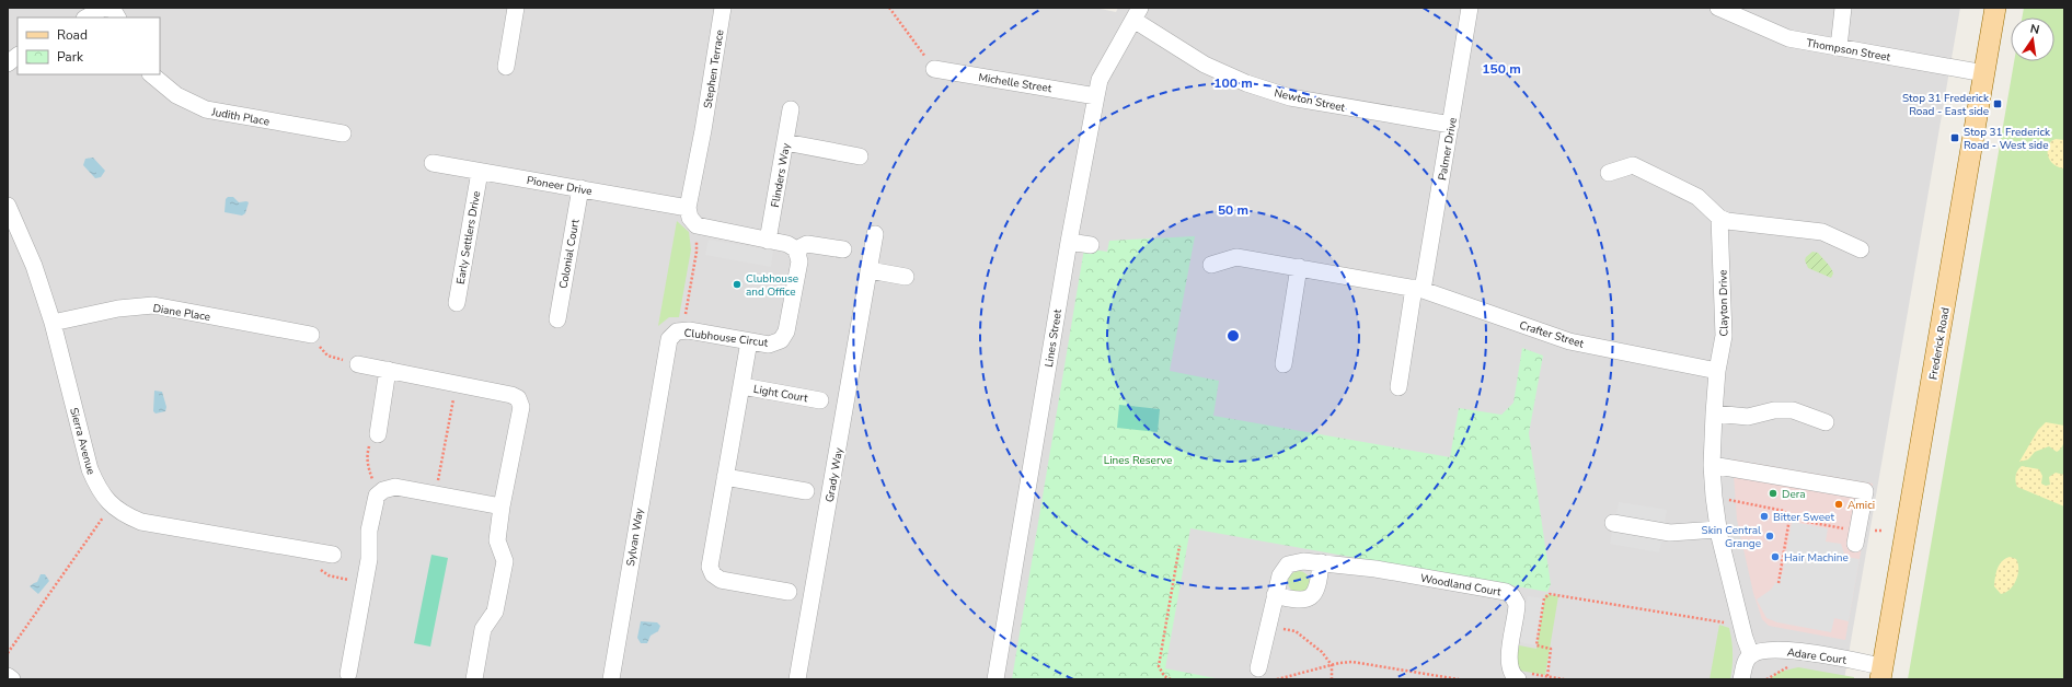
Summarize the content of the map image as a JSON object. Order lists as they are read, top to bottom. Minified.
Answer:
{"streets":{"main road":["Frederick Road"],"street":["Thompson Street","Stephen Terrace","Michelle Street","Newton Street","Judith Place","Palmer Drive","Flinders Way","Pioneer Drive","Early Settlers Drive","Colonial Court","Clayton Drive","Diane Place","Crafter Street","Clubhouse Circut","Lines Street","Light Court","Sierra Avenue","Grady Way","Sylvan Way","Woodland Court","Adare Court"]},"crossings":[["Thompson Street","Frederick Road"],["Stephen Terrace","Pioneer Drive"],["Michelle Street","Lines Street"],["Newton Street","Palmer Drive"],["Newton Street","Lines Street"],["Palmer Drive","Crafter Street"],["Pioneer Drive","Early Settlers Drive"],["Pioneer Drive","Colonial Court"],["Clayton Drive","Crafter Street"],["Clayton Drive","Adare Court"],["Diane Place","Sierra Avenue"],["Clubhouse Circut","Sylvan Way"],["Frederick Road","Adare Court"]],"parks":["Lines Reserve"],"places":{"transit":["Stop 31 Frederick Road - East side","Stop 31 Frederick Road - West side"],"other":["Clubhouse and Office","Dera","Amici","Bitter Sweet","Skin Central Grange","Hair Machine"]},"legend":["Road","Park"],"north":"top","rings":["150 m","100 m","50 m"]}
